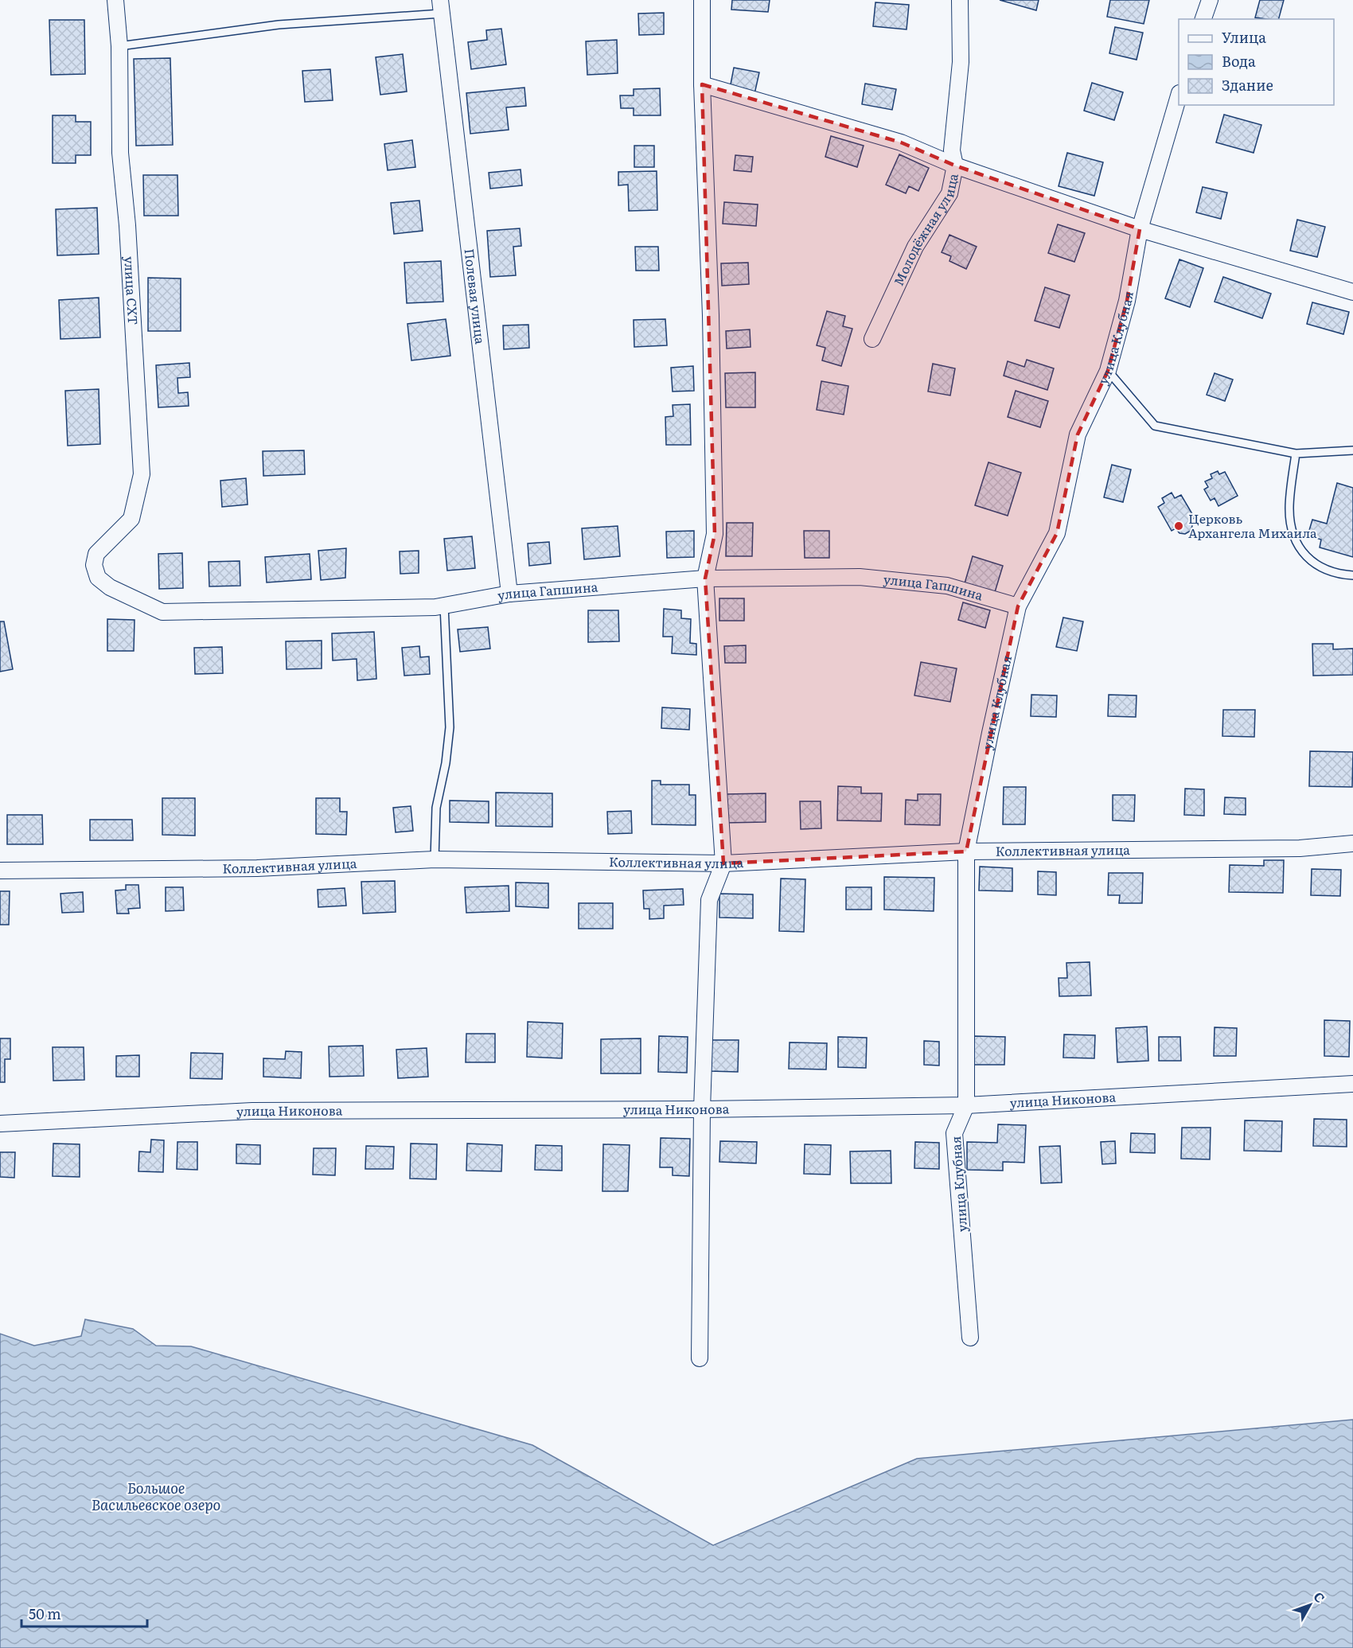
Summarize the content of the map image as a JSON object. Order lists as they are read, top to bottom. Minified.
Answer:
{"streets":{"street":["Молодёжная улица","улица СХТ","Полевая улица","улица Клубная","улица Гапшина","Коллективная улица","улица Никонова"]},"crossings":[["улица СХТ","улица Гапшина"],["Полевая улица","улица Гапшина"],["улица Клубная","улица Гапшина"],["улица Клубная","Коллективная улица"],["улица Клубная","улица Никонова"]],"water":["Большое Васильевское озеро"],"places":["Церковь Архангела Михаила"],"legend":["Улица","Вода","Здание"],"scale_bar":"50 m","north":"top right"}
